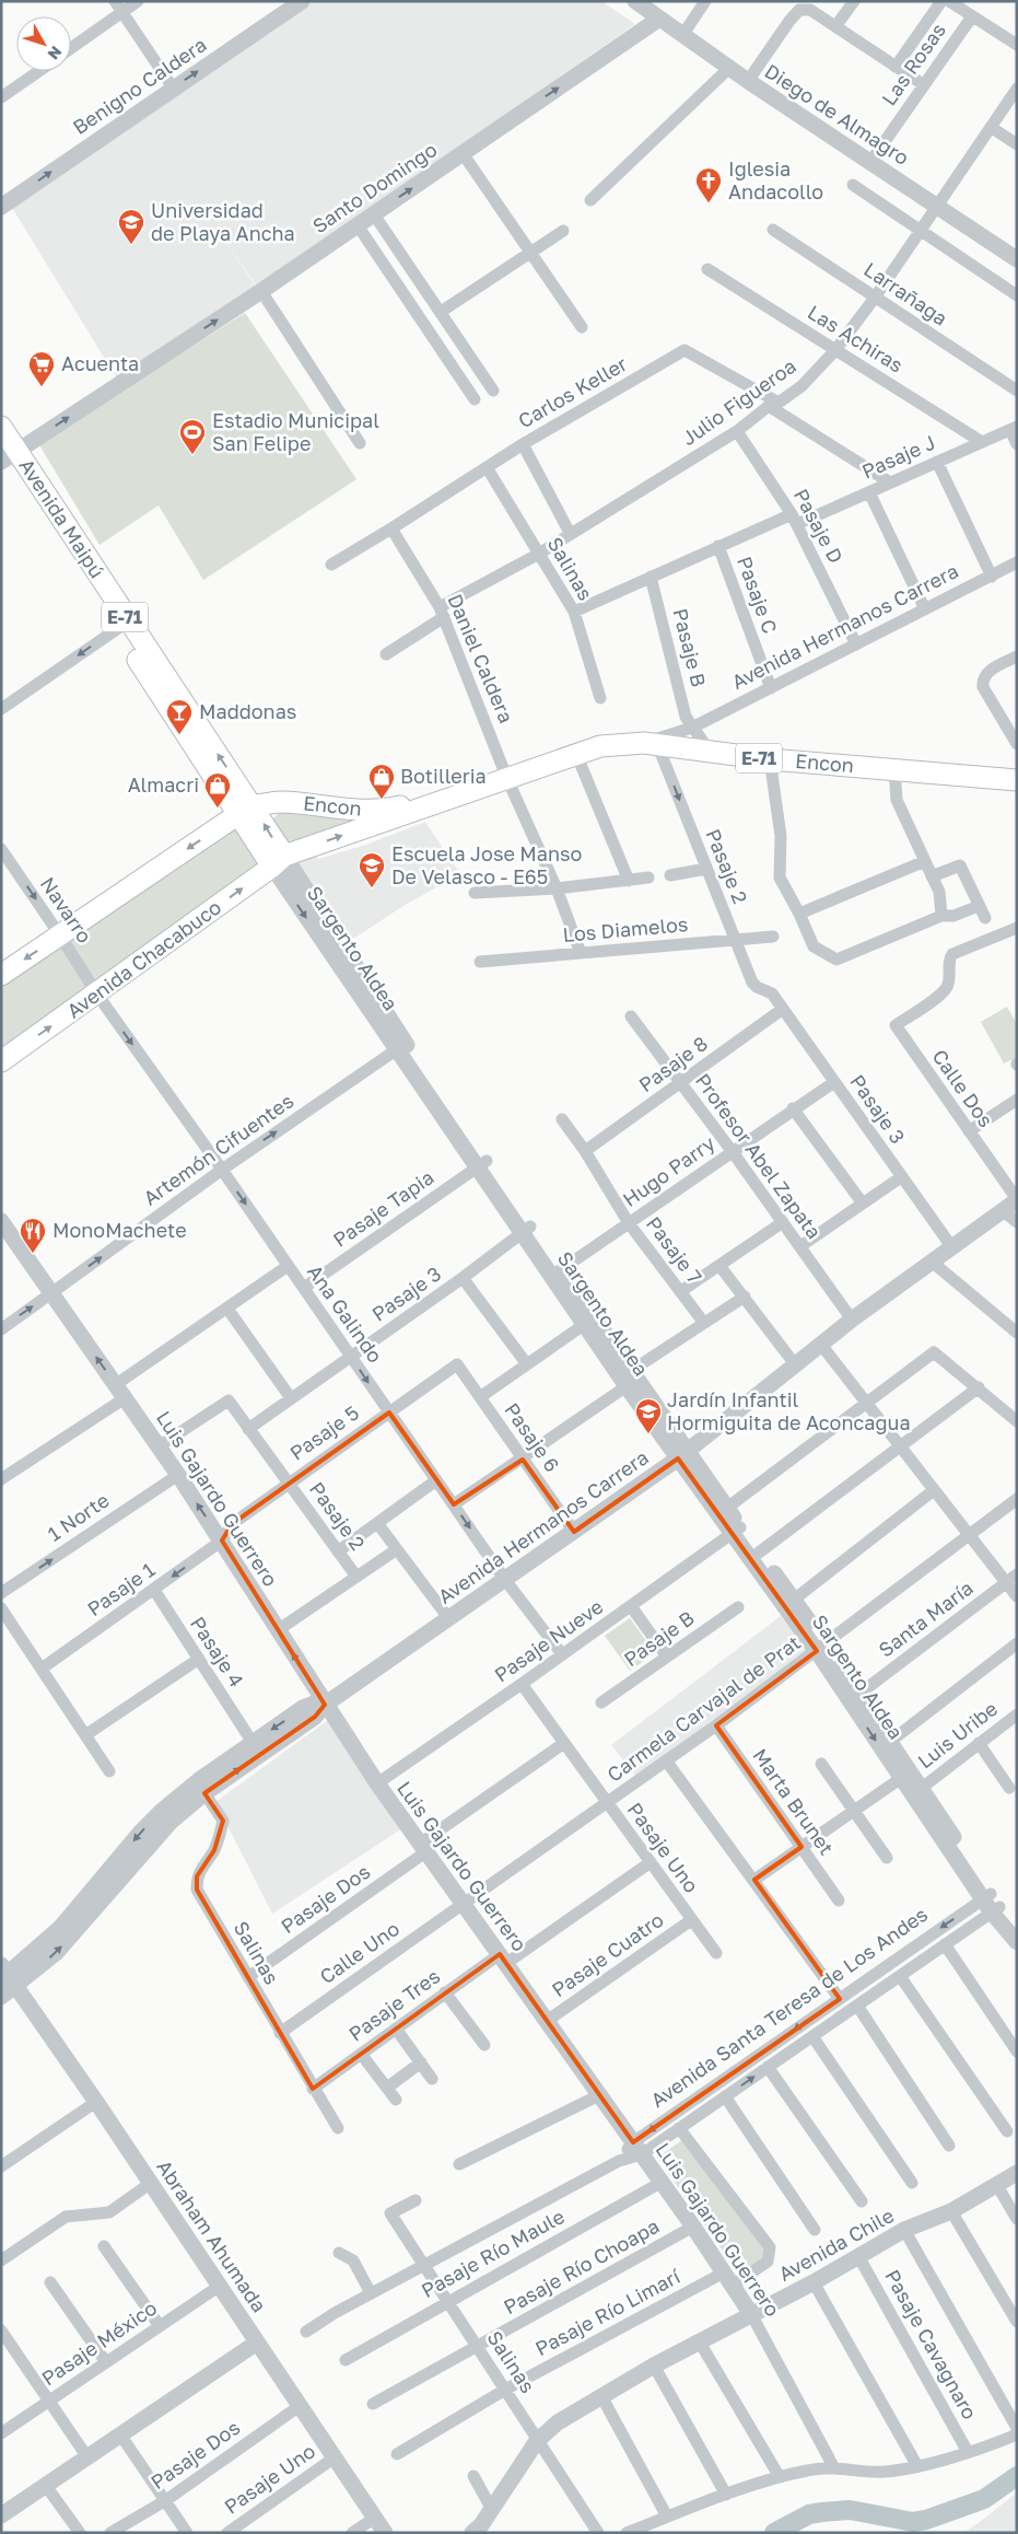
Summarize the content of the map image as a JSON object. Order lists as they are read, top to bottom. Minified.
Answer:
{"streets":{"main road":["Avenida Maipú","E-71","Encon","Avenida Chacabuco"],"street":["Las Rosas","Benigno Caldera","Diego de Almagro","Santo Domingo","Larrañaga","Las Achiras","Carlos Keller","Julio Figueroa","Pasaje J","Pasaje D","Salinas","Pasaje C","Avenida Hermanos Carrera","Pasaje B","Daniel Caldera","Pasaje 2","Navarro","Los Diamelos","Sargento Aldea","Pasaje 8","Calle Dos","Pasaje 3","Artemón Cifuentes","Profesor Abel Zapata","Hugo Parry","Pasaje Tapia","Pasaje 7","Ana Galindo","Pasaje 5","Pasaje 6","Luis Gajardo Guerrero","1 Norte","Pasaje 1","Santa María","Pasaje Nueve","Pasaje 4","Carmela Carvajal de Prat","Luis Uribe","Marta Brunet","Pasaje Uno","Pasaje Dos","Calle Uno","Pasaje Cuatro","Pasaje Tres","Avenida Santa Teresa de Los Andes","Abraham Ahumada","Avenida Chile","Pasaje Río Maule","Pasaje Río Choapa","Pasaje Río Limarí","Pasaje México","Pasaje Cavagnaro"]},"crossings":[["Las Rosas","Diego de Almagro"],["Diego de Almagro","Santo Domingo"],["Diego de Almagro","Julio Figueroa"],["Santo Domingo","Avenida Maipú"],["Larrañaga","Julio Figueroa"],["Las Achiras","Julio Figueroa"],["Las Achiras","Pasaje J"],["Carlos Keller","Julio Figueroa"],["Carlos Keller","Pasaje J"],["Carlos Keller","Salinas"],["Carlos Keller","Daniel Caldera"],["Julio Figueroa","Pasaje D"],["Julio Figueroa","Salinas"],["Julio Figueroa","Daniel Caldera"],["Pasaje J","Pasaje D"],["Pasaje J","Salinas"],["Pasaje J","Pasaje C"],["Pasaje J","Pasaje B"],["Avenida Maipú","Encon"],["Avenida Maipú","Sargento Aldea"],["Avenida Maipú","Avenida Chacabuco"],["Pasaje D","Avenida Hermanos Carrera"],["Salinas","Avenida Hermanos Carrera"],["Salinas","Pasaje Dos"],["Salinas","Calle Uno"],["Salinas","Pasaje Tres"],["Salinas","Avenida Santa Teresa de Los Andes"],["Salinas","Avenida Chile"],["Salinas","Pasaje Río Maule"],["Salinas","Pasaje Río Choapa"],["Salinas","Pasaje Río Limarí"],["Pasaje C","Avenida Hermanos Carrera"],["Avenida Hermanos Carrera","Pasaje B"],["Avenida Hermanos Carrera","Encon"],["Avenida Hermanos Carrera","Pasaje 2"],["Avenida Hermanos Carrera","Sargento Aldea"],["Avenida Hermanos Carrera","Calle Dos"],["Avenida Hermanos Carrera","Pasaje 3"],["Avenida Hermanos Carrera","Profesor Abel Zapata"],["Avenida Hermanos Carrera","Ana Galindo"],["Avenida Hermanos Carrera","Pasaje 6"],["Avenida Hermanos Carrera","Luis Gajardo Guerrero"],["Avenida Hermanos Carrera","Abraham Ahumada"],["Daniel Caldera","Encon"],["Daniel Caldera","Los Diamelos"],["Encon","Pasaje 2"],["Encon","Sargento Aldea"],["Encon","Avenida Chacabuco"],["Pasaje 2","Los Diamelos"],["Pasaje 2","Pasaje 3"],["Pasaje 2","Pasaje 5"],["Pasaje 2","Luis Gajardo Guerrero"],["Navarro","Avenida Chacabuco"],["Navarro","Ana Galindo"],["Sargento Aldea","Avenida Chacabuco"],["Sargento Aldea","Pasaje 3"],["Sargento Aldea","Artemón Cifuentes"],["Sargento Aldea","Hugo Parry"],["Sargento Aldea","Pasaje Tapia"],["Sargento Aldea","Santa María"],["Sargento Aldea","Pasaje Nueve"],["Sargento Aldea","Carmela Carvajal de Prat"],["Sargento Aldea","Luis Uribe"],["Sargento Aldea","Avenida Santa Teresa de Los Andes"],["Avenida Chacabuco","Ana Galindo"],["Pasaje 8","Pasaje 3"],["Pasaje 8","Profesor Abel Zapata"],["Pasaje 8","Pasaje 7"],["Pasaje 3","Hugo Parry"],["Pasaje 3","Ana Galindo"],["Artemón Cifuentes","Ana Galindo"],["Artemón Cifuentes","Luis Gajardo Guerrero"],["Profesor Abel Zapata","Hugo Parry"],["Hugo Parry","Pasaje 7"],["Pasaje Tapia","Ana Galindo"],["Ana Galindo","Pasaje 5"],["Ana Galindo","Pasaje Nueve"],["Pasaje 5","Pasaje 6"],["Pasaje 5","Luis Gajardo Guerrero"],["Pasaje 5","Pasaje 1"],["Luis Gajardo Guerrero","1 Norte"],["Luis Gajardo Guerrero","Pasaje 1"],["Luis Gajardo Guerrero","Pasaje Nueve"],["Luis Gajardo Guerrero","Carmela Carvajal de Prat"],["Luis Gajardo Guerrero","Pasaje Dos"],["Luis Gajardo Guerrero","Calle Uno"],["Luis Gajardo Guerrero","Pasaje Cuatro"],["Luis Gajardo Guerrero","Pasaje Tres"],["Luis Gajardo Guerrero","Avenida Santa Teresa de Los Andes"],["Luis Gajardo Guerrero","Avenida Chile"],["Luis Gajardo Guerrero","Pasaje Río Maule"],["Luis Gajardo Guerrero","Pasaje Río Choapa"],["Luis Gajardo Guerrero","Pasaje Río Limarí"],["Pasaje 1","Pasaje 4"],["Pasaje Nueve","Pasaje Uno"],["Carmela Carvajal de Prat","Marta Brunet"],["Carmela Carvajal de Prat","Pasaje Uno"],["Carmela Carvajal de Prat","Calle Uno"],["Pasaje Uno","Pasaje Dos"],["Pasaje Uno","Pasaje Cuatro"],["Pasaje Uno","Pasaje Tres"],["Pasaje Uno","Abraham Ahumada"],["Pasaje Dos","Abraham Ahumada"],["Avenida Santa Teresa de Los Andes","Pasaje Río Limarí"],["Abraham Ahumada","Pasaje México"],["Avenida Chile","Pasaje Cavagnaro"]],"one_way":["Navarro","Artemón Cifuentes","Ana Galindo","Pasaje 1"],"places":{"church":["Iglesia Andacollo"],"school or university":["Universidad de Playa Ancha","Escuela Jose Manso De Velasco - E65","Jardín Infantil Hormiguita de Aconcagua"],"supermarket":["Acuenta"],"sports":["Estadio Municipal San Felipe"],"bar":["Maddonas"],"shop":["Botilleria","Almacri"],"restaurant":["MonoMachete"]},"north":"bottom right"}
